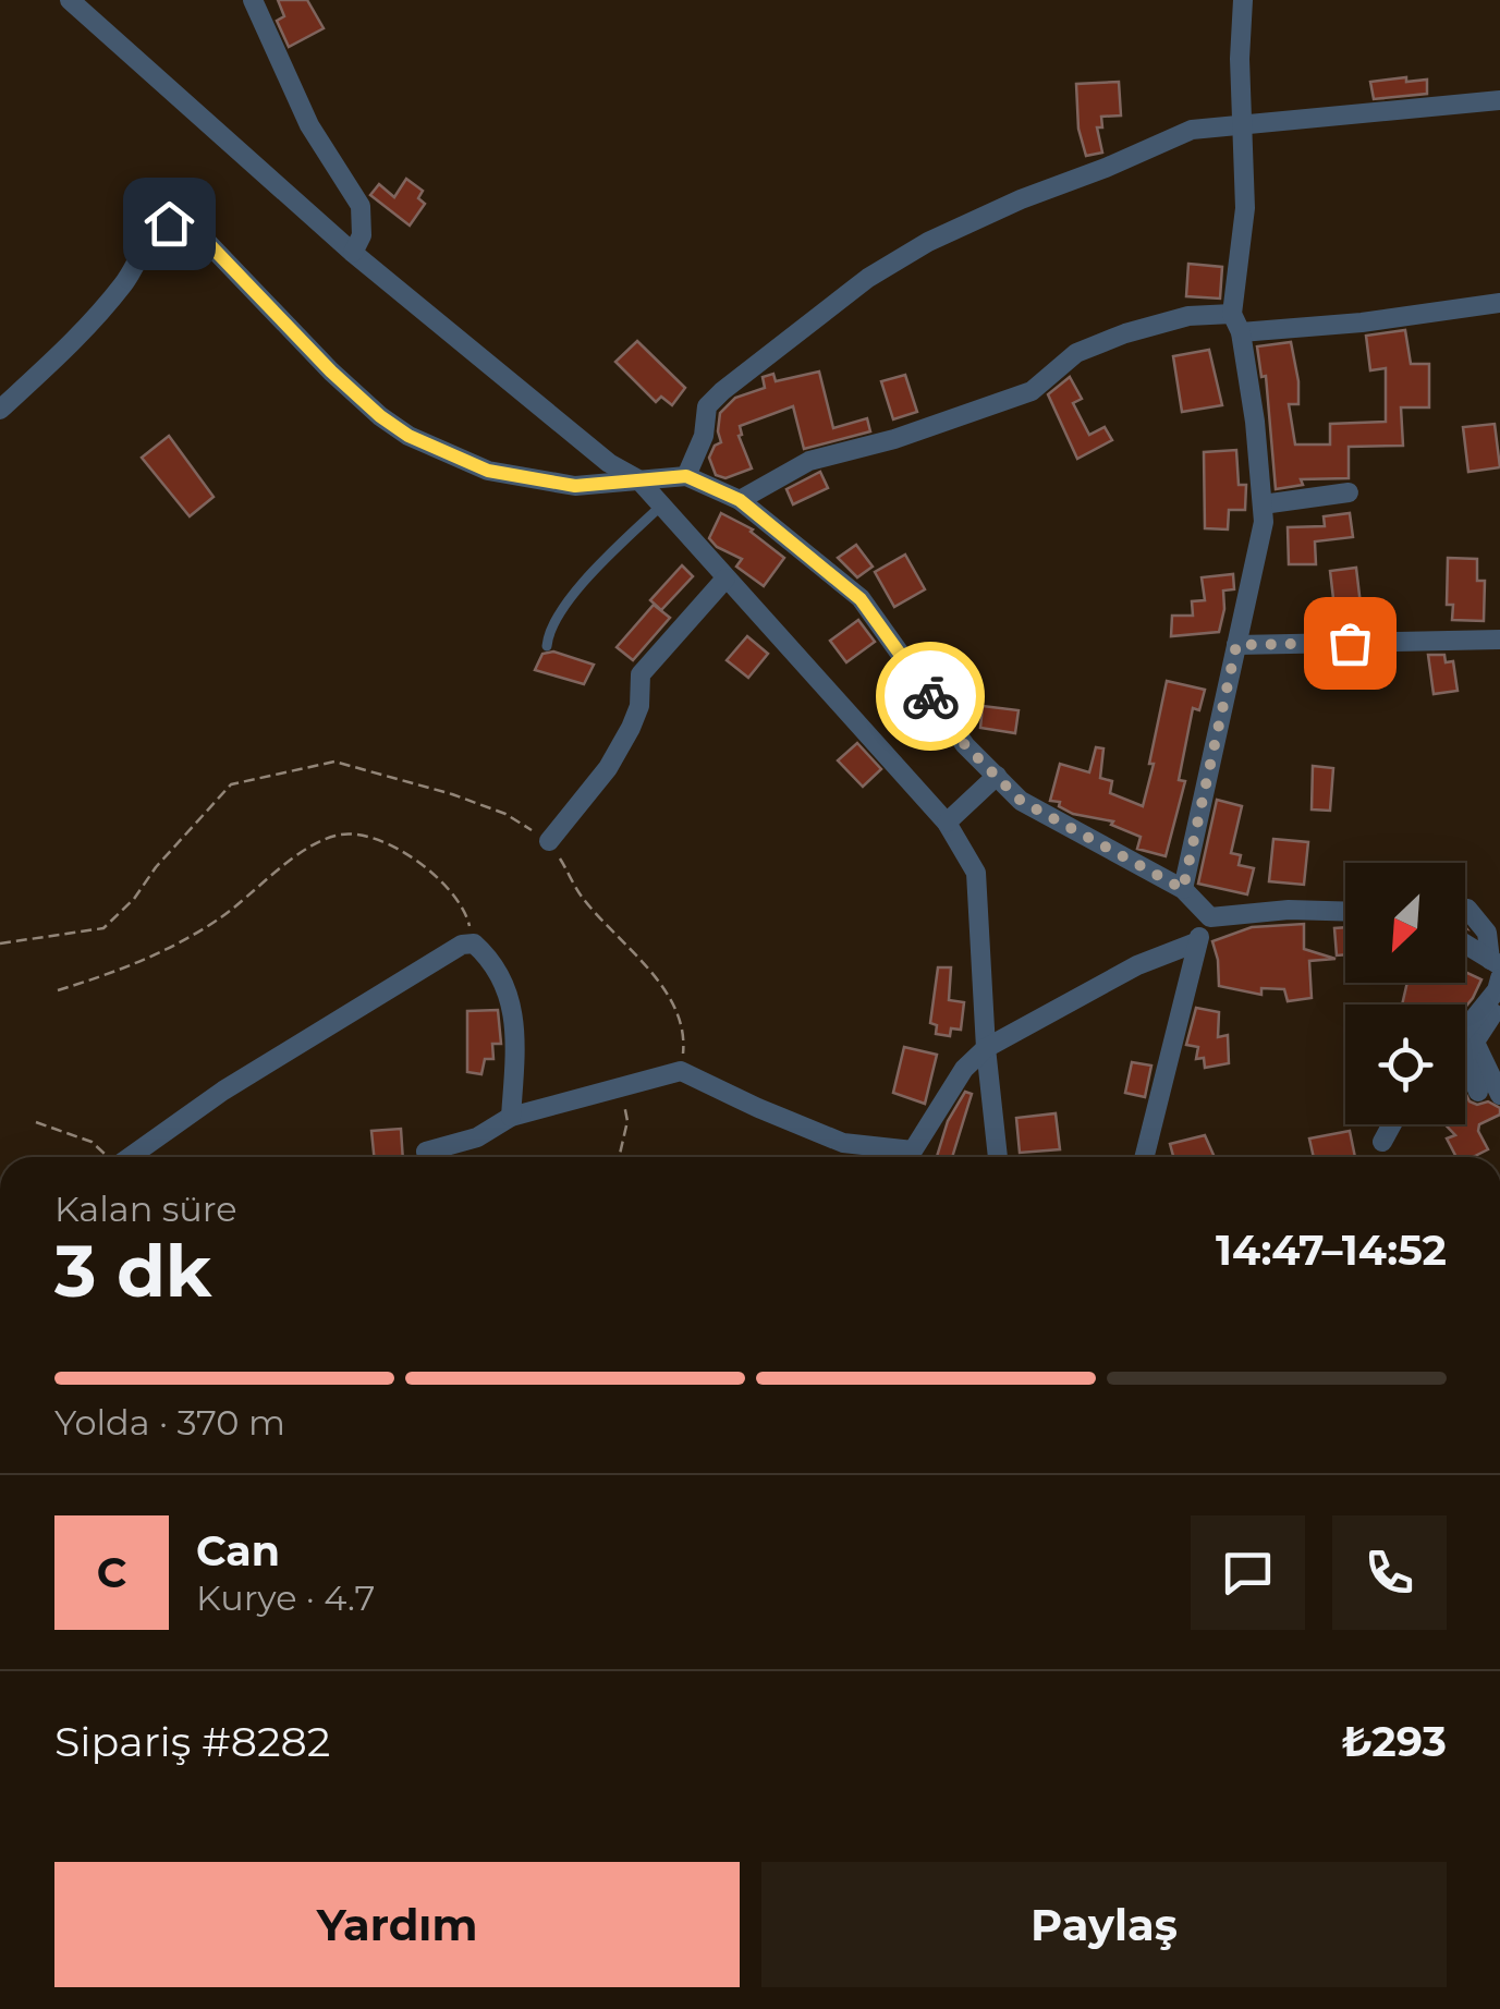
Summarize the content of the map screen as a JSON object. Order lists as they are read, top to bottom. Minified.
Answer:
{"north":"bottom left","page":{"heading":["3 dk","Kalan süre","14:47–14:52"],"panel":["Can","Kurye · 4.7","Sipariş #8282","₺293"],"bar":"Yolda · 370 m","round":"C","buttons":["Yardım","Paylaş"]}}
